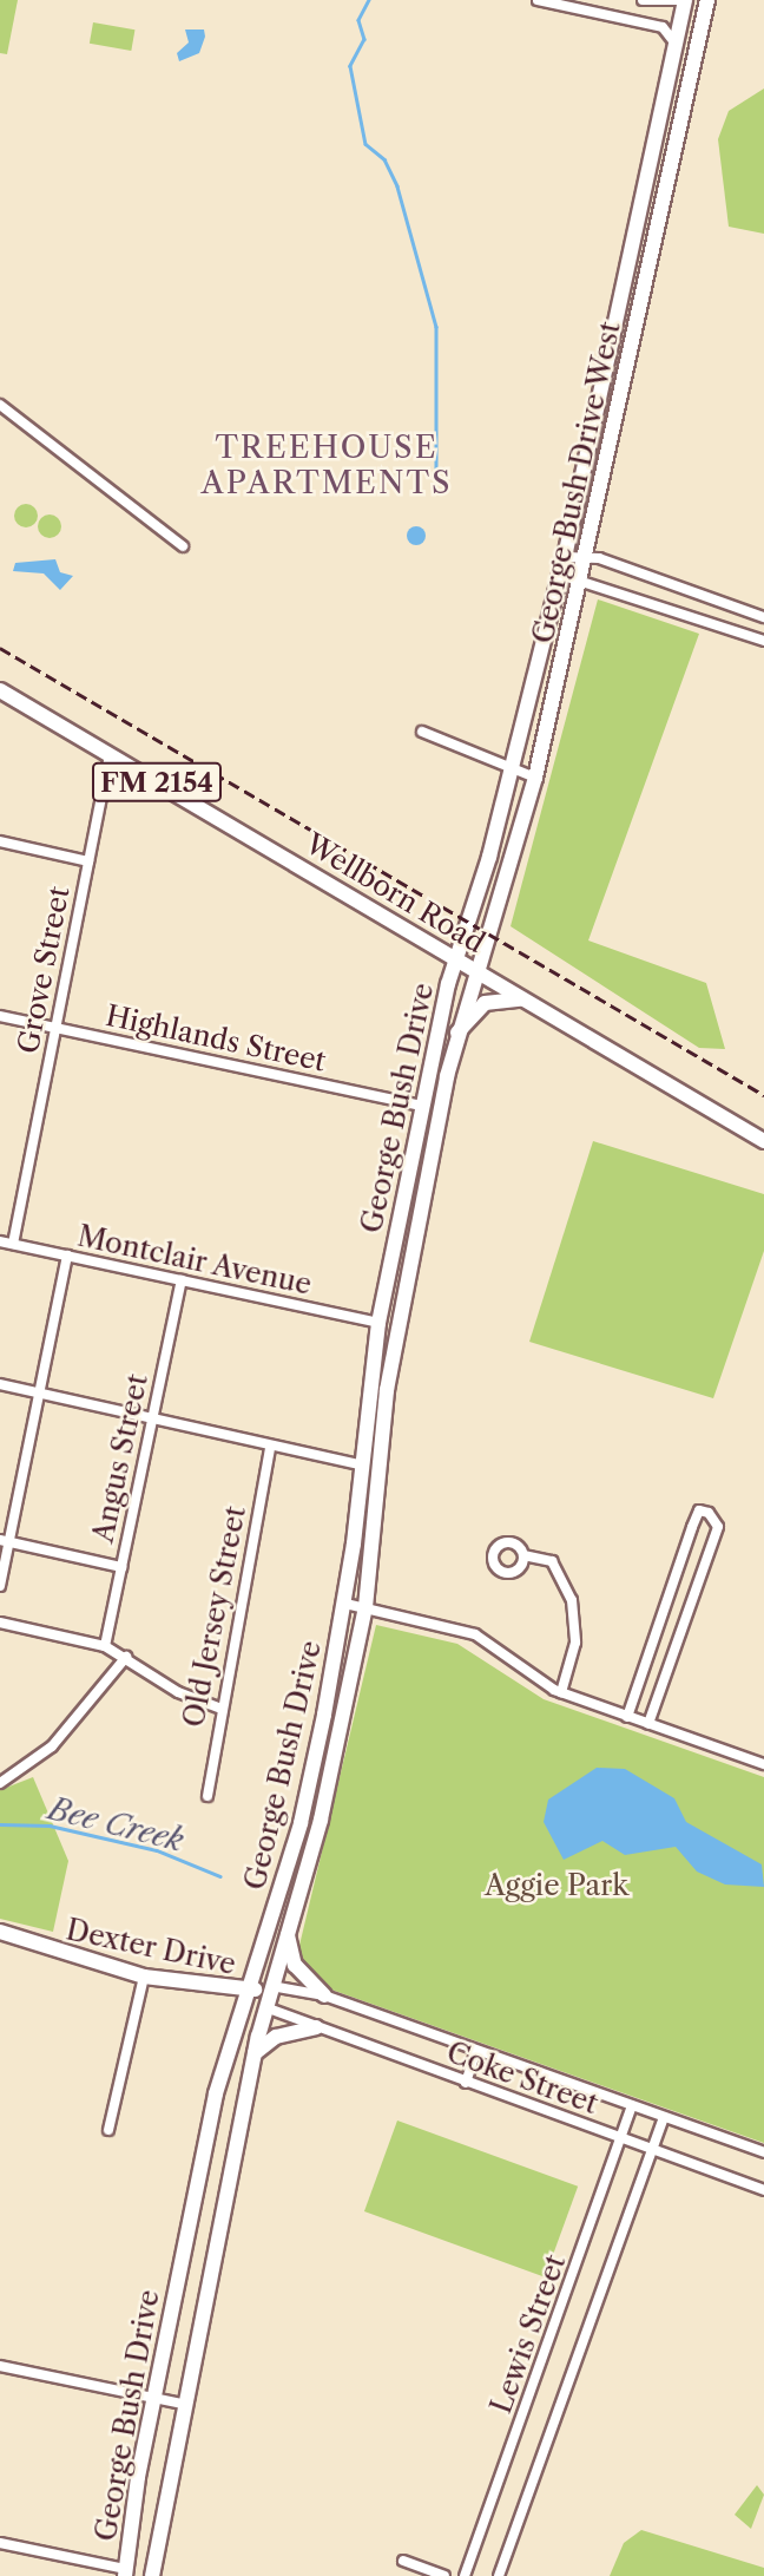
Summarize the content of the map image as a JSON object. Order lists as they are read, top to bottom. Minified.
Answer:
{"streets":{"main road":["George Bush Drive West","FM 2154","Wellborn Road","George Bush Drive","Dexter Drive"],"street":["Grove Street","Highlands Street","Montclair Avenue","Angus Street","Old Jersey Street","Coke Street","Lewis Street"]},"crossings":[["George Bush Drive West","Wellborn Road"],["George Bush Drive West","George Bush Drive"],["Wellborn Road","Grove Street"],["Wellborn Road","George Bush Drive"],["Grove Street","Highlands Street"],["Grove Street","Montclair Avenue"],["Highlands Street","George Bush Drive"],["George Bush Drive","Montclair Avenue"],["George Bush Drive","Dexter Drive"],["George Bush Drive","Coke Street"],["Montclair Avenue","Angus Street"],["Coke Street","Lewis Street"]],"districts":["TREEHOUSE APARTMENTS"],"water":["Bee Creek"],"parks":["Aggie Park"]}
